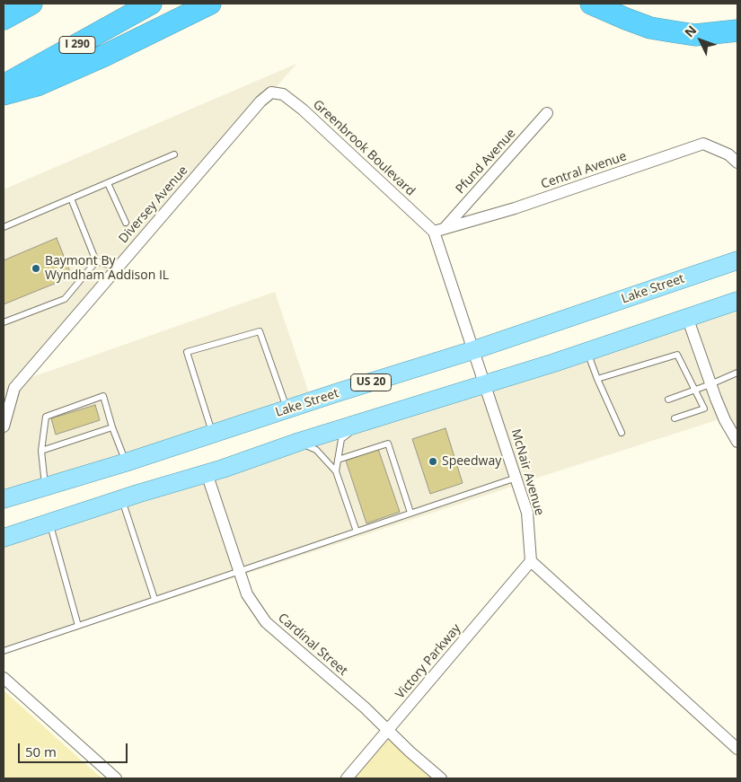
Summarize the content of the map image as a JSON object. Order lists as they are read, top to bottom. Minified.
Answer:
{"streets":{"highway":["I 290"],"main road":["Lake Street","US 20"],"street":["Greenbrook Boulevard","Pfund Avenue","Central Avenue","Diversey Avenue","McNair Avenue","Cardinal Street","Victory Parkway"]},"crossings":[["Greenbrook Boulevard","Pfund Avenue"],["Greenbrook Boulevard","Central Avenue"],["Greenbrook Boulevard","Diversey Avenue"],["Greenbrook Boulevard","McNair Avenue"],["Pfund Avenue","Central Avenue"],["Pfund Avenue","McNair Avenue"],["Central Avenue","McNair Avenue"],["Lake Street","McNair Avenue"],["McNair Avenue","Victory Parkway"],["Cardinal Street","Victory Parkway"]],"places":["Baymont By Wyndham Addison IL","Speedway"],"scale_bar":"50 m","north":"top left"}
